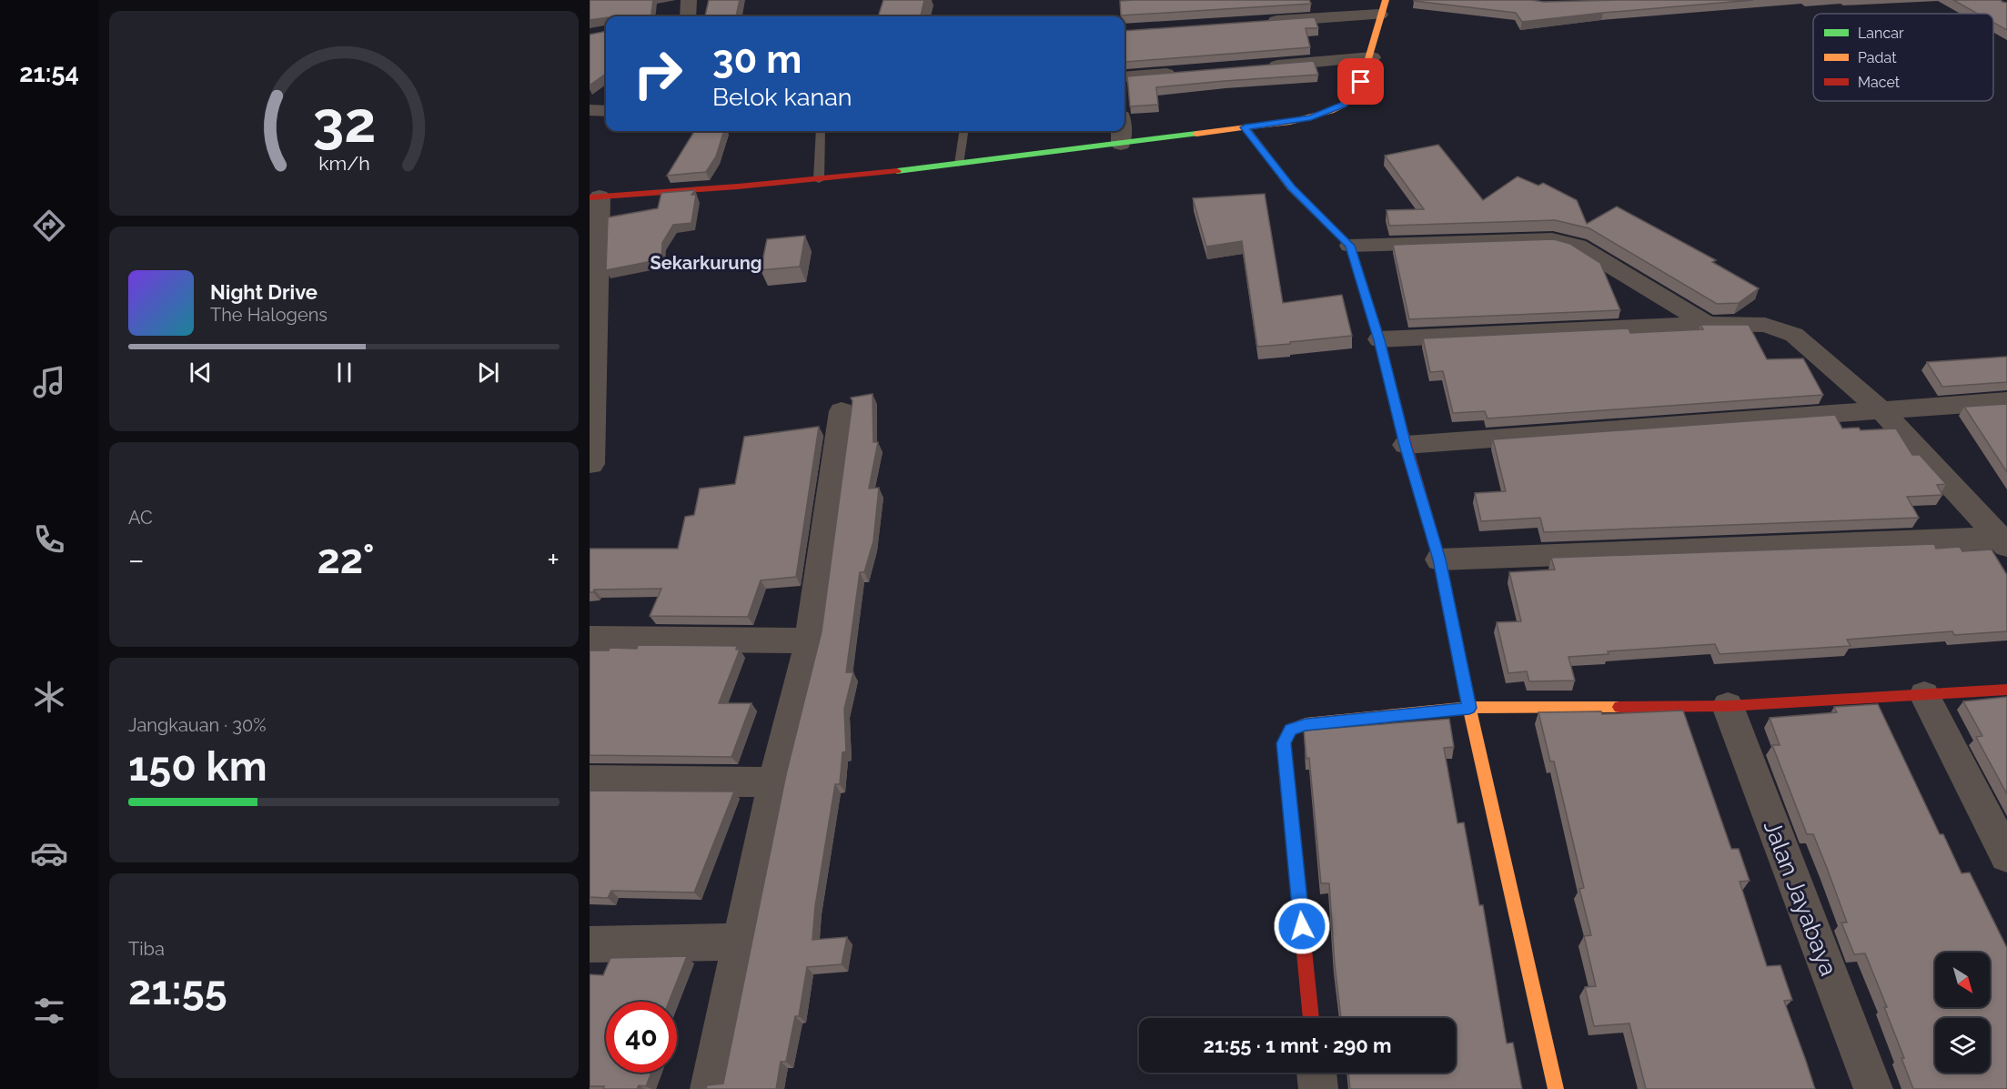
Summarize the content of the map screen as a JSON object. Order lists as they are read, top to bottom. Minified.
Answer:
{"streets":{"street":["Jalan Jayabaya"]},"districts":["Sekarkurung"],"legend":["Lancar","Padat","Macet"],"north":"bottom right","page":{"tabs":"21:54","turn":["30 m","Belok kanan"],"song":["Night Drive","The Halogens"],"tile":["AC",["Jangkauan · 30%","150 km"],["Tiba","21:55"]],"heat":["−","22°","+"],"limit":"40","trip":"21:55 · 1 mnt · 290 m","gauge":["32","km/h"]}}
